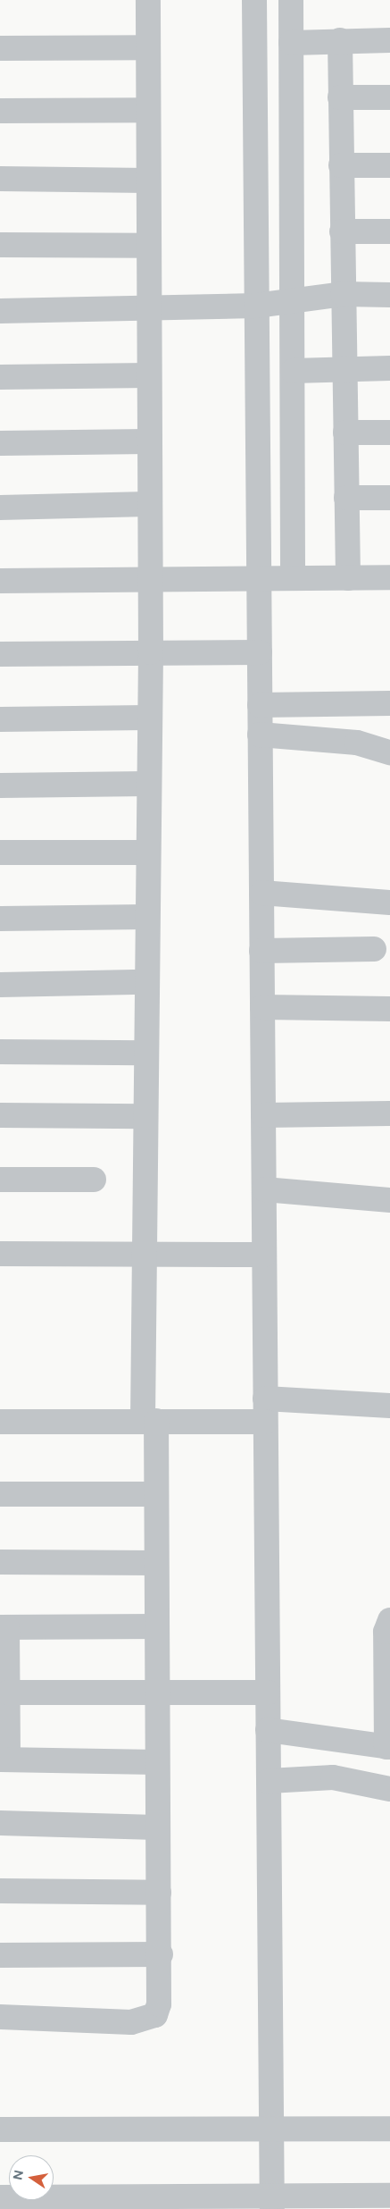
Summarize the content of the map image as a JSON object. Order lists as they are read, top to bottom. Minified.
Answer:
{"north":"left"}
